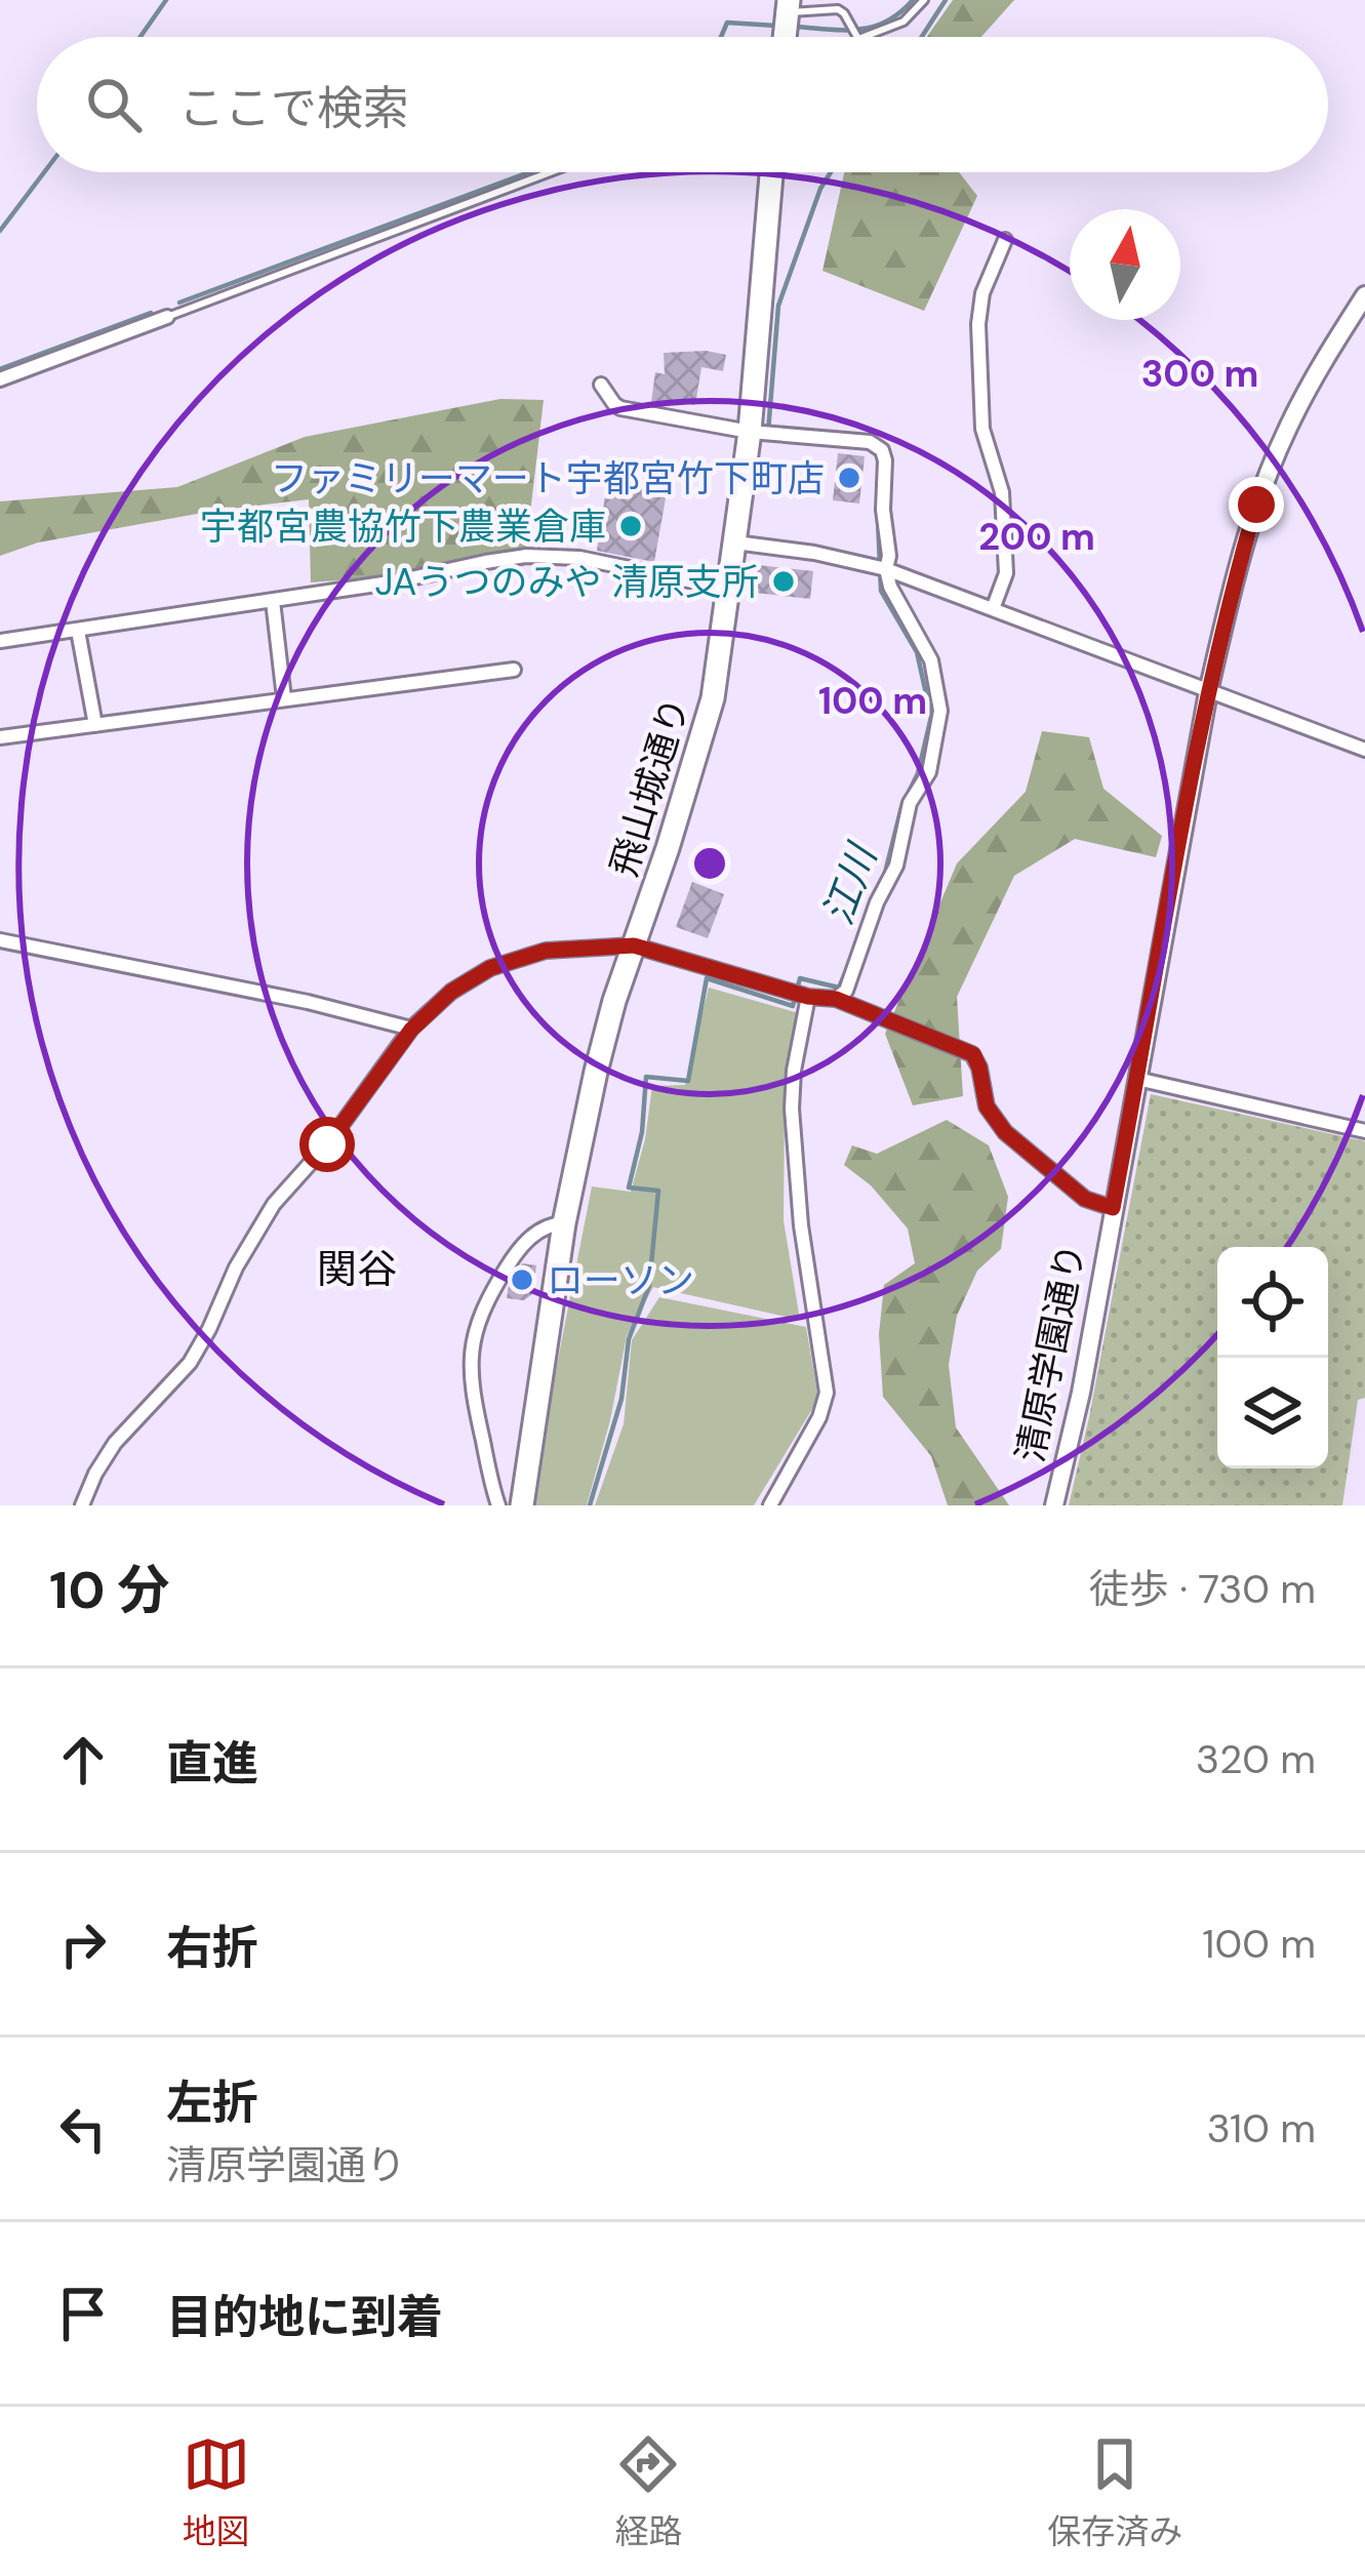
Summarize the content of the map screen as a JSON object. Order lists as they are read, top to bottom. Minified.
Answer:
{"streets":{"highway":["飛山城通り"],"street":["清原学園通り"]},"districts":["関谷"],"water":["江川"],"places":["ファミリーマート宇都宮竹下町店","宇都宮農協竹下農業倉庫","JAうつのみや 清原支所","ローソン"],"north":"top","page":{"search":"ここで検索","heading":["10 分","徒歩 · 730 m"],"list":[["直進","320 m"],["右折","100 m"],["左折","清原学園通り","310 m"],"目的地に到着"],"nav":["地図","経路","保存済み"]},"rings":["300 m","200 m","100 m"]}
